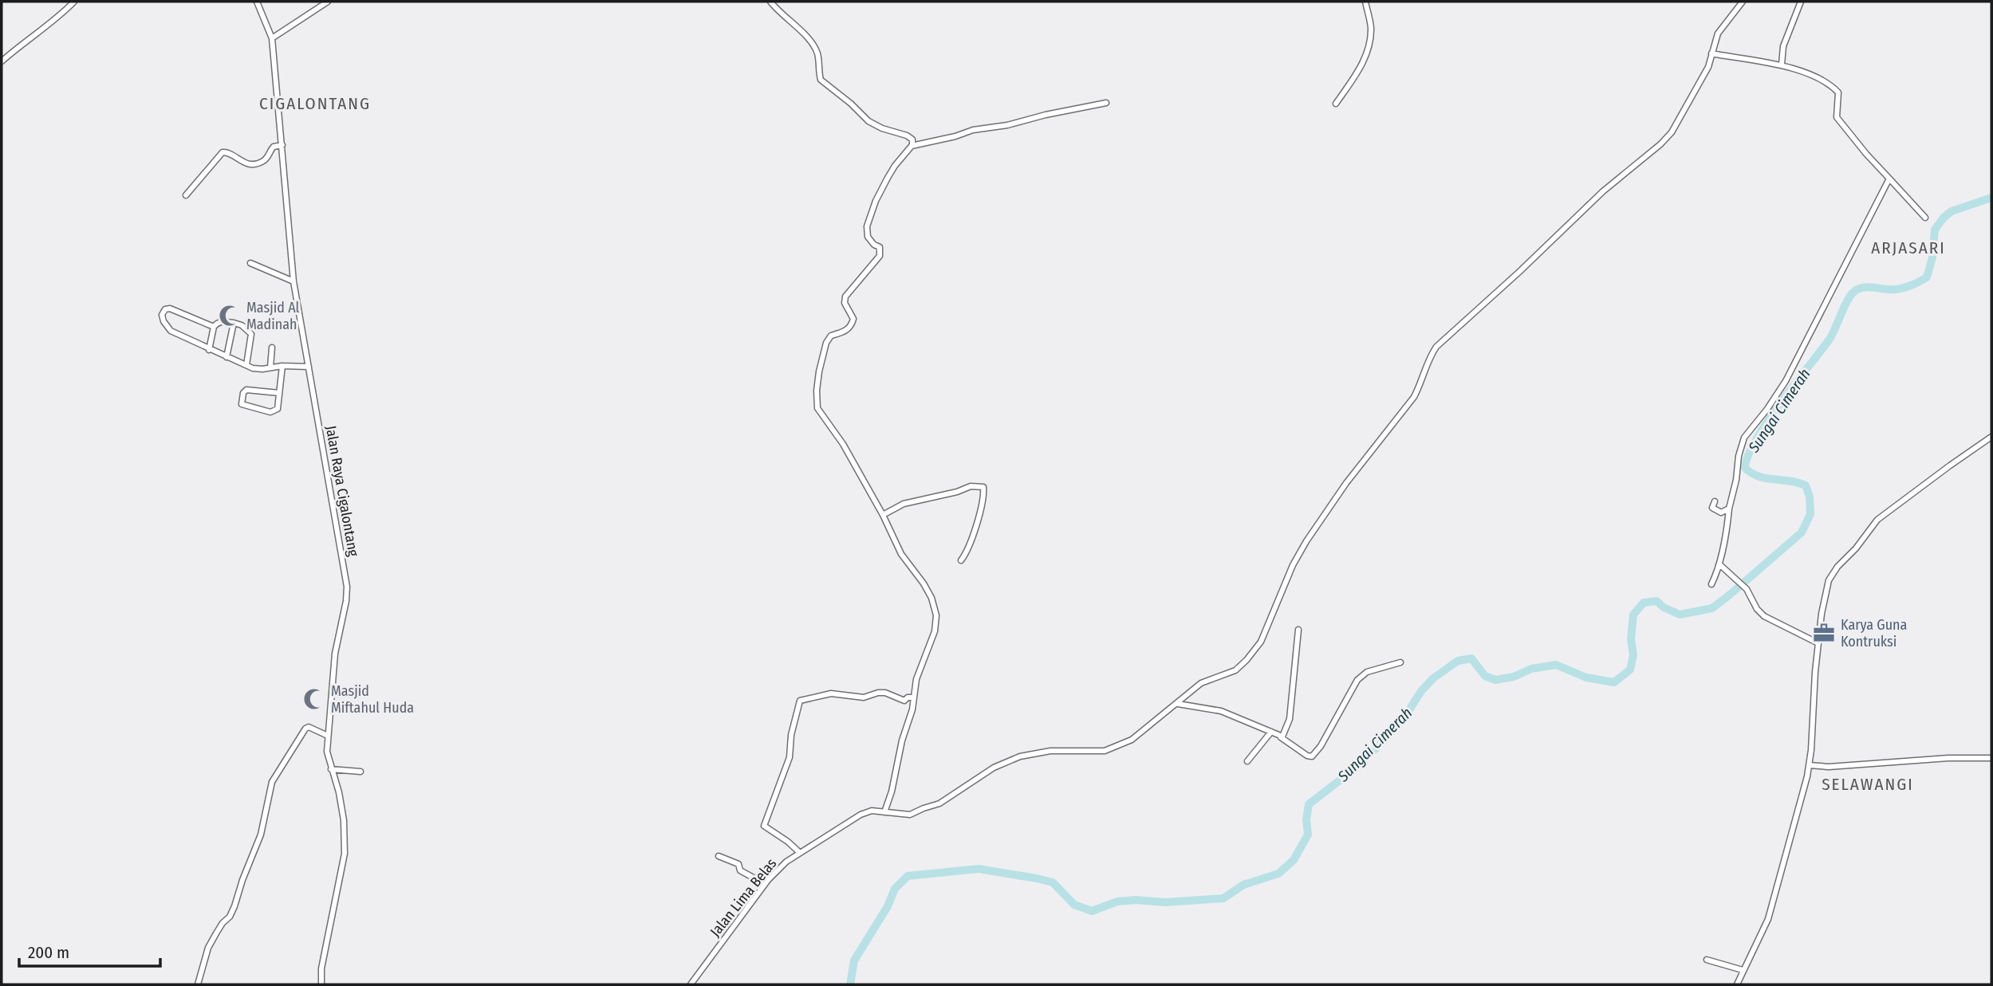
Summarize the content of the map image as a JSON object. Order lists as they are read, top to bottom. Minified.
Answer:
{"streets":{"street":["Jalan Raya Cigalontang","Jalan Lima Belas"]},"districts":["CIGALONTANG","ARJASARI","SELAWANGI"],"water":["Sungai Cimerah"],"places":{"mosque":["Masjid Al Madinah","Masjid Miftahul Huda"],"office":["Karya Guna Kontruksi"]},"scale_bar":"200 m"}
